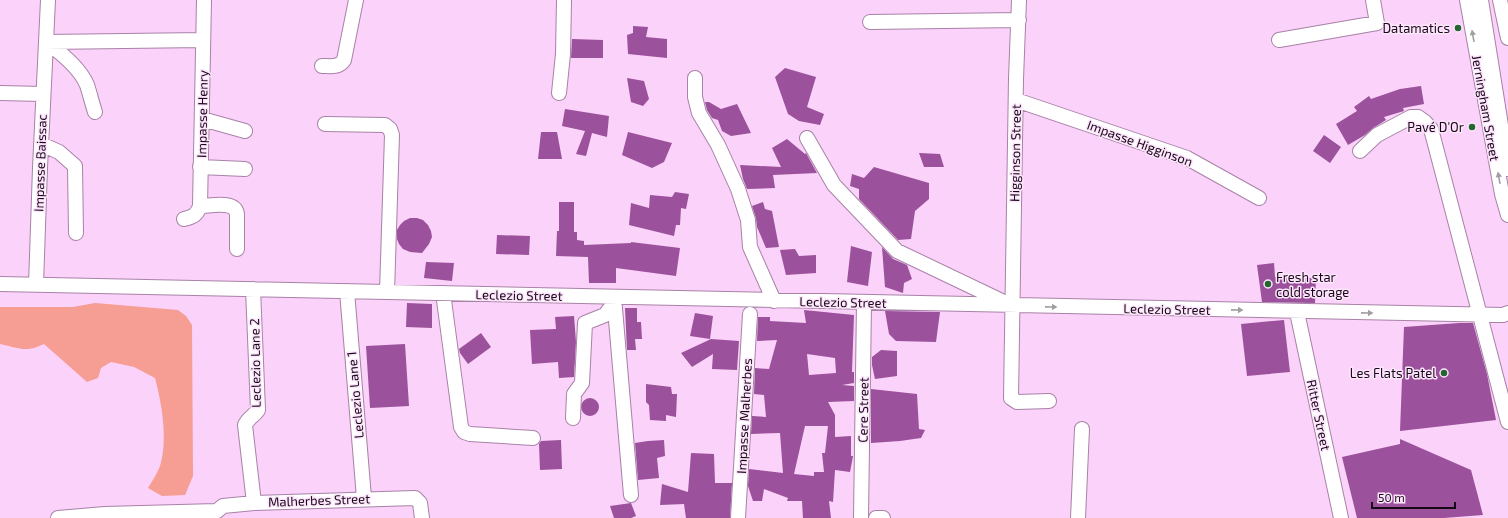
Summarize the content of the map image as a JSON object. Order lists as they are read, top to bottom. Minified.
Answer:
{"streets":{"street":["Jerningham Street","Impasse Henry","Impasse Higginson","Higginson Street","Impasse Baissac","Leclezio Street","Leclezio Lane 2","Leclezio Lane 1","Cere Street","Ritter Street","Impasse Malherbes","Malherbes Street"]},"crossings":[["Impasse Higginson","Higginson Street"],["Higginson Street","Leclezio Street"],["Impasse Baissac","Leclezio Street"],["Leclezio Street","Leclezio Lane 2"],["Leclezio Street","Leclezio Lane 1"],["Leclezio Street","Cere Street"],["Leclezio Street","Ritter Street"],["Leclezio Lane 2","Malherbes Street"],["Leclezio Lane 1","Malherbes Street"]],"places":["Datamatics","Pavé D'Or","Fresh star cold storage","Les Flats Patel"],"scale_bar":"50 m"}
